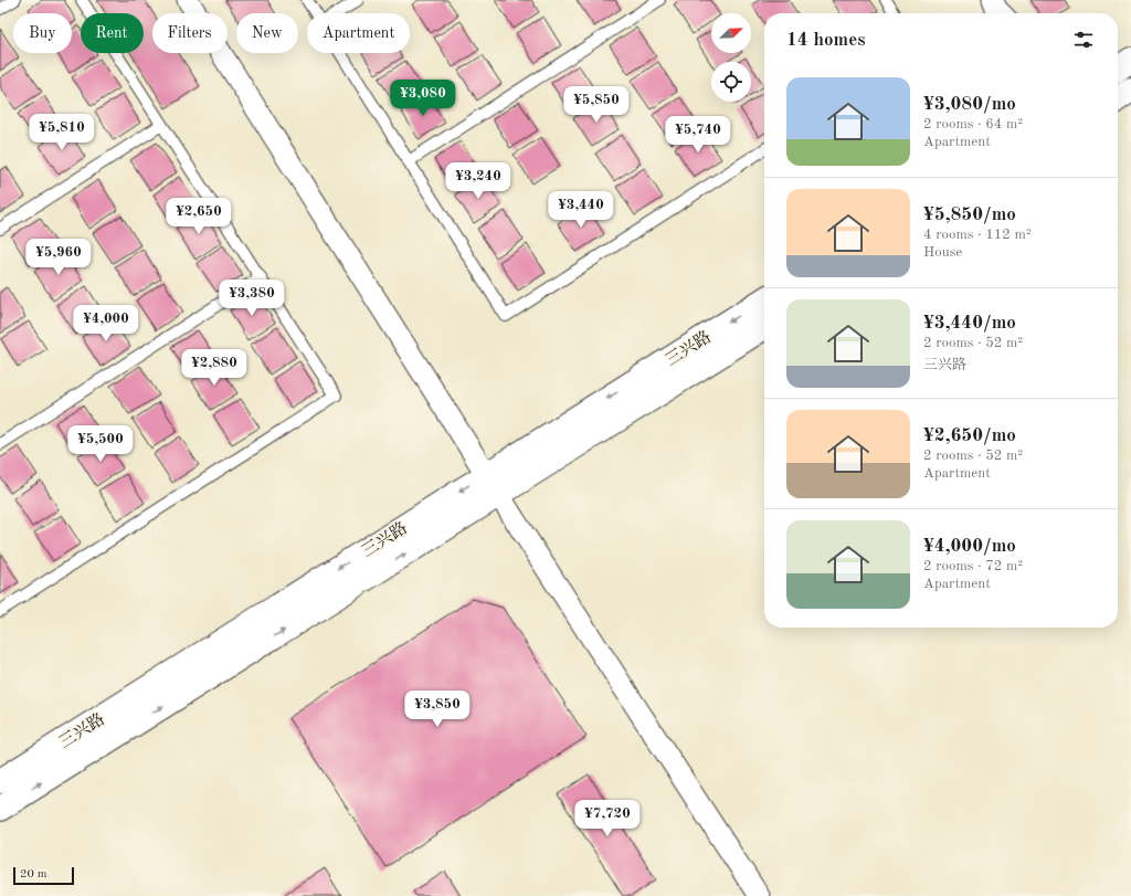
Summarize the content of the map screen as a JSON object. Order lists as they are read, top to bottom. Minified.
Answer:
{"streets":{"street":["三兴路"]},"scale_bar":"20 m","north":"top right","page":{"chip":["Buy","Rent","Filters","New","Apartment"],"heading":"14 homes","list":[{"name":"¥3,080/mo","note":"2 rooms · 64 m² · Apartment"},{"name":"¥5,850/mo","note":"4 rooms · 112 m² · House"},{"name":"¥3,440/mo","note":"2 rooms · 52 m² · 三兴路"},{"name":"¥2,650/mo","note":"2 rooms · 52 m² · Apartment"},{"name":"¥4,000/mo","note":"2 rooms · 72 m² · Apartment"}],"price":["¥3,080","¥5,850","¥5,810","¥5,740","¥3,240","¥3,440","¥2,650","¥5,960","¥3,380","¥4,000","¥2,880","¥5,500","¥3,850","¥7,720"],"scale":"20 m"}}
